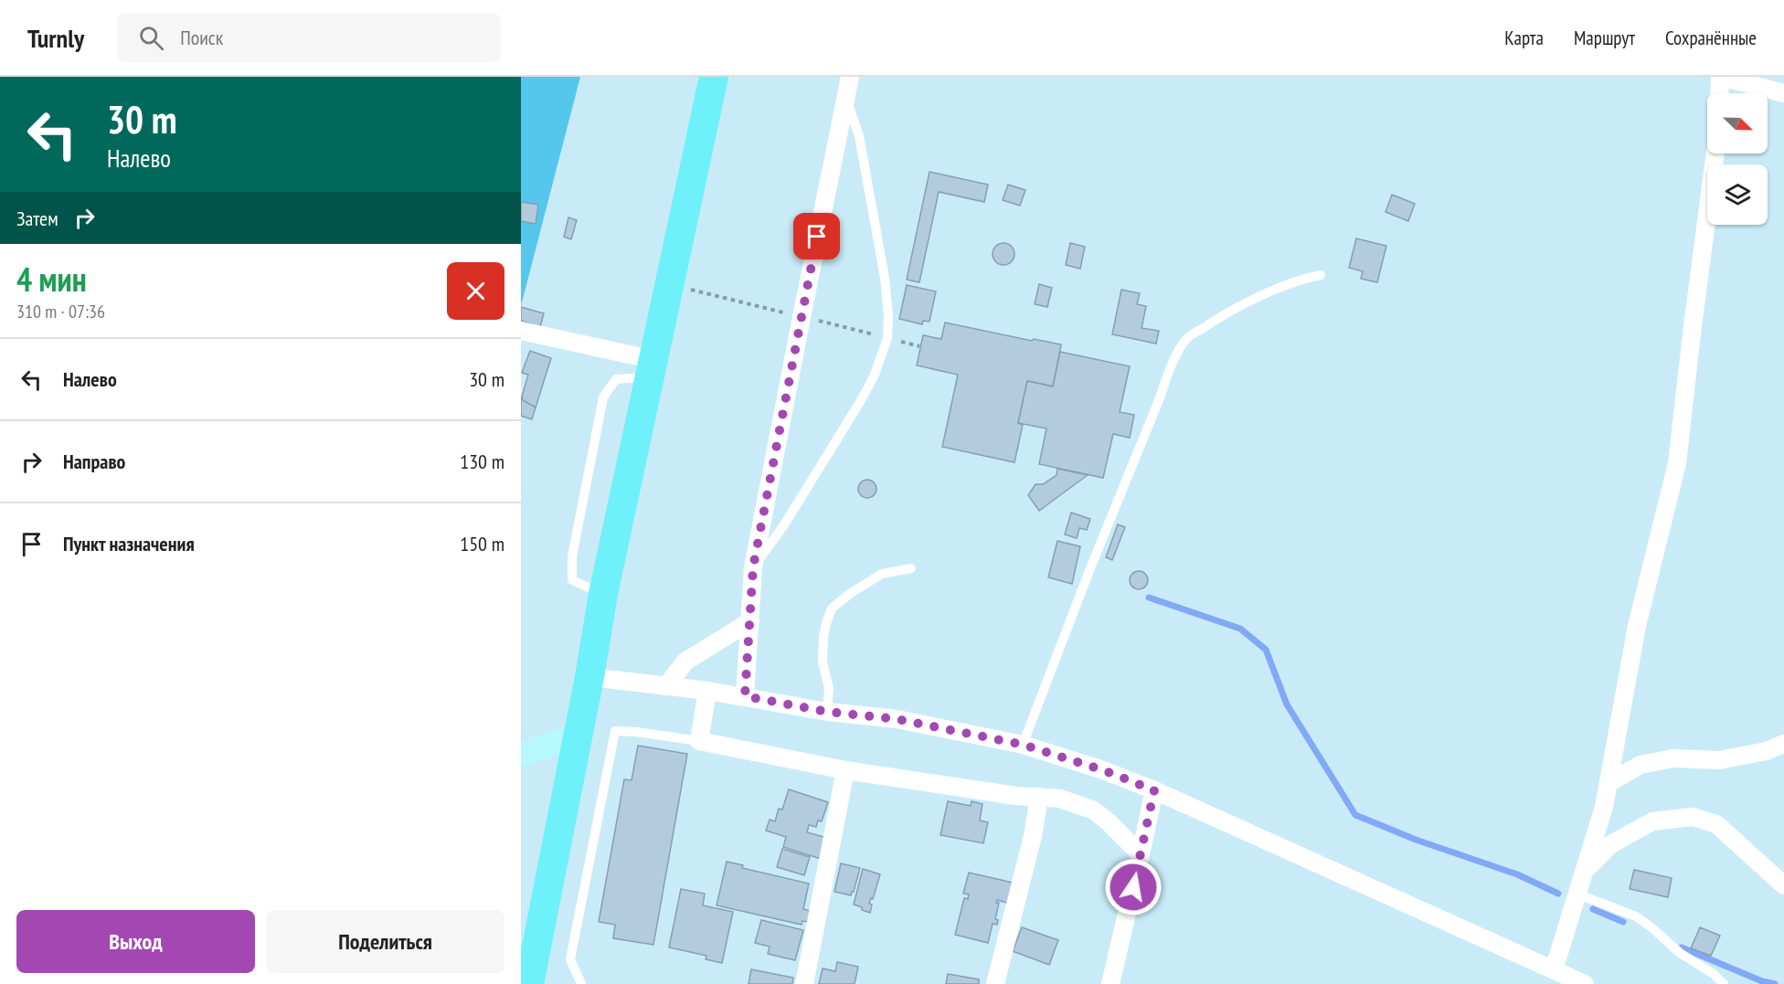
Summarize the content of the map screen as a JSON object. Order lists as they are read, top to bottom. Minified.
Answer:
{"north":"bottom right","page":{"header":"Turnly","search":"Поиск","nav":["Карта","Маршрут","Сохранённые"],"turn":["30 m","Налево"],"then":"Затем","heading":["4 мин","310 m · 07:36"],"list":[{"name":"Налево","value":"30 m"},{"name":"Направо","value":"130 m"},{"name":"Пункт назначения","value":"150 m"}],"buttons":["Выход","Поделиться"]}}
